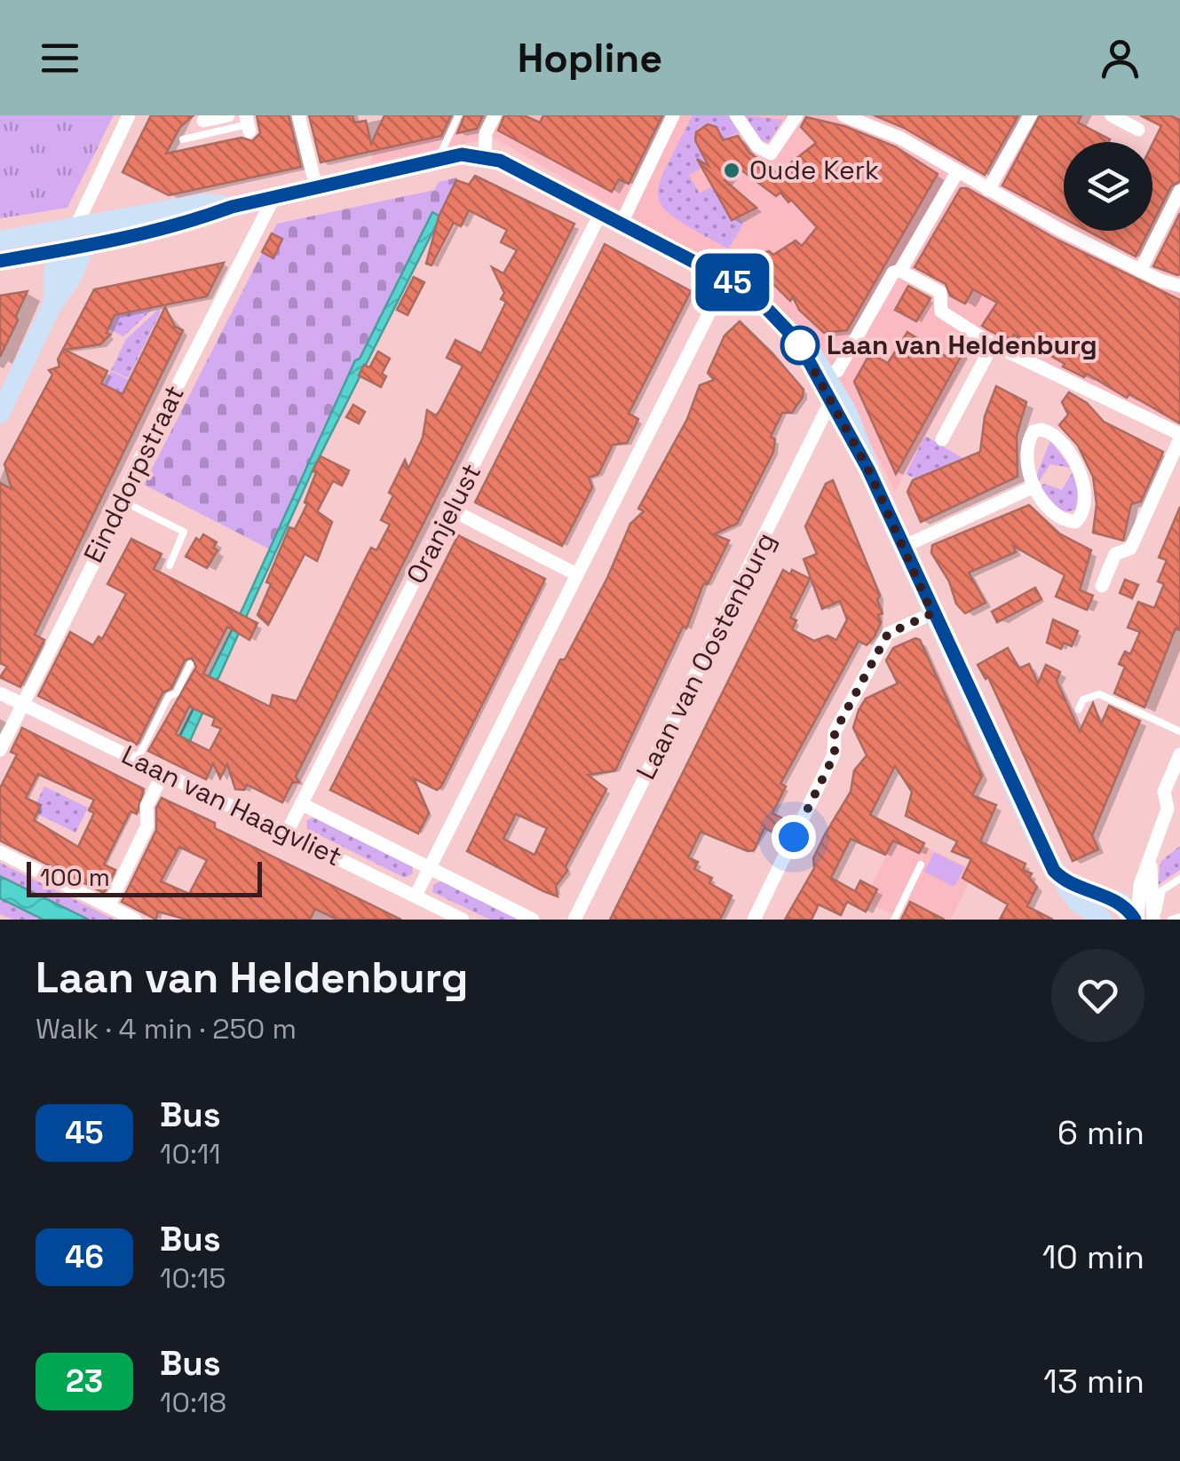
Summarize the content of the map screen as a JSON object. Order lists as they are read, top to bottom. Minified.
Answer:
{"streets":{"street":["Einddorpstraat","Oranjelust","Laan van Oostenburg","Laan van Haagvliet"]},"crossings":[["Einddorpstraat","Laan van Haagvliet"],["Oranjelust","Laan van Haagvliet"]],"places":["Oude Kerk","Laan van Heldenburg"],"lines":["bus line 45"],"scale_bar":"100 m","page":{"header":"Hopline","on_map":"45","scale":"100 m","heading":["Laan van Heldenburg","Walk · 4 min · 250 m"],"list":[{"mark":"45","name":"Bus","note":"10:11","value":"6 min"},{"mark":"46","name":"Bus","note":"10:15","value":"10 min"},{"mark":"23","name":"Bus","note":"10:18","value":"13 min"}]}}
